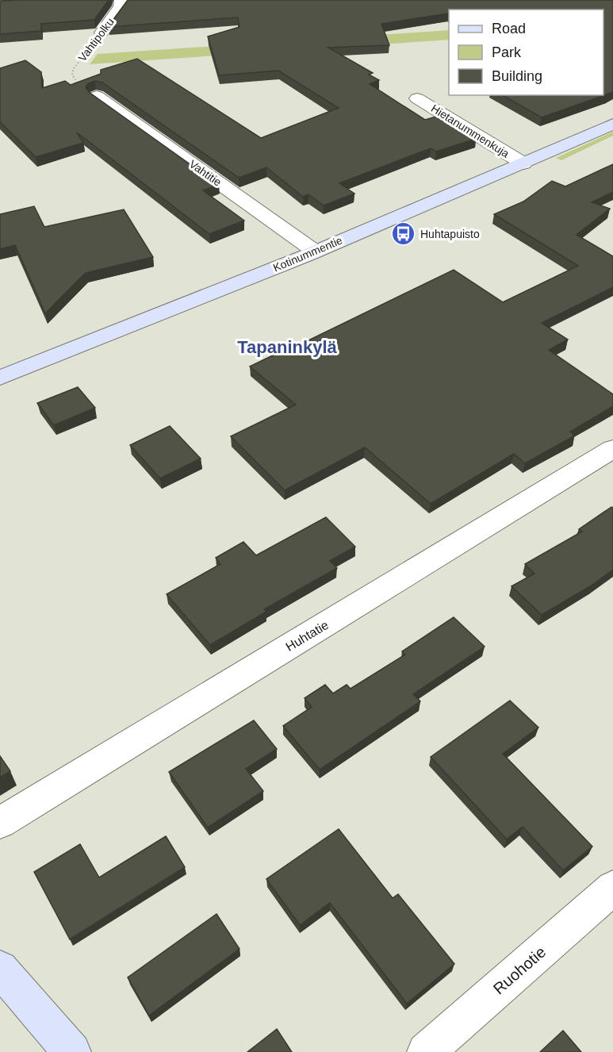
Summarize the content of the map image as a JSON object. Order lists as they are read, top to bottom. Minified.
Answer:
{"streets":{"main road":["Kotinummentie"],"street":["Vahtipolku","Hietanummenkuja","Vahtitie","Huhtatie","Ruohotie"]},"crossings":[["Vahtipolku","Vahtitie"],["Hietanummenkuja","Kotinummentie"],["Vahtitie","Kotinummentie"]],"districts":["Tapaninkylä"],"places":{"bus stop":["Huhtapuisto"]},"legend":["Road","Park","Building"]}
